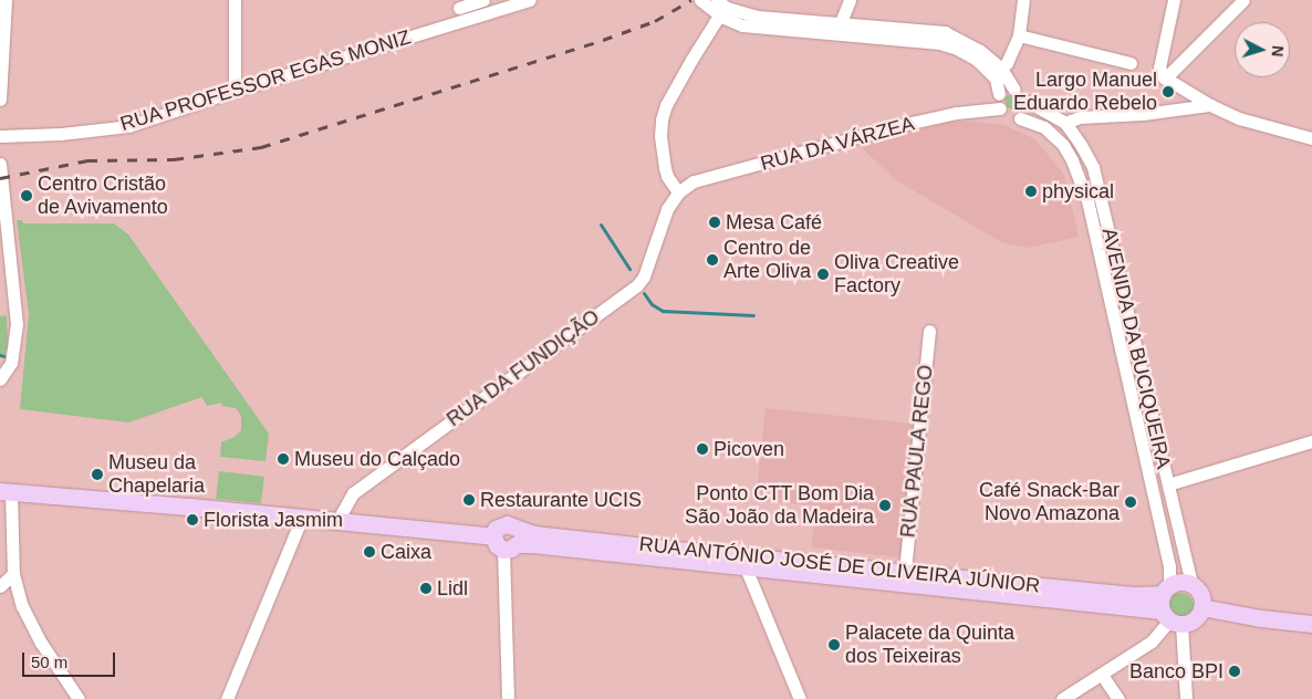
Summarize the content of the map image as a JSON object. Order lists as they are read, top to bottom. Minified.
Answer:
{"streets":{"main road":["RUA ANTÓNIO JOSÉ DE OLIVEIRA JÚNIOR"],"street":["RUA PROFESSOR EGAS MONIZ","RUA DA VÁRZEA","AVENIDA DA BUCIQUEIRA","RUA DA FUNDIÇÃO","RUA PAULA REGO"]},"crossings":[["RUA DA VÁRZEA","AVENIDA DA BUCIQUEIRA"],["RUA DA VÁRZEA","RUA DA FUNDIÇÃO"],["AVENIDA DA BUCIQUEIRA","RUA ANTÓNIO JOSÉ DE OLIVEIRA JÚNIOR"],["RUA DA FUNDIÇÃO","RUA ANTÓNIO JOSÉ DE OLIVEIRA JÚNIOR"],["RUA PAULA REGO","RUA ANTÓNIO JOSÉ DE OLIVEIRA JÚNIOR"]],"places":["Largo Manuel Eduardo Rebelo","physical","Centro Cristão de Avivamento","Mesa Café","Centro de Arte Oliva","Oliva Creative Factory","Picoven","Museu do Calçado","Museu da Chapelaria","Restaurante UCIS","Café Snack-Bar Novo Amazona","Ponto CTT Bom Dia São João da Madeira","Florista Jasmim","Caixa","Lidl","Palacete da Quinta dos Teixeiras","Banco BPI"],"scale_bar":"50 m","north":"right"}
